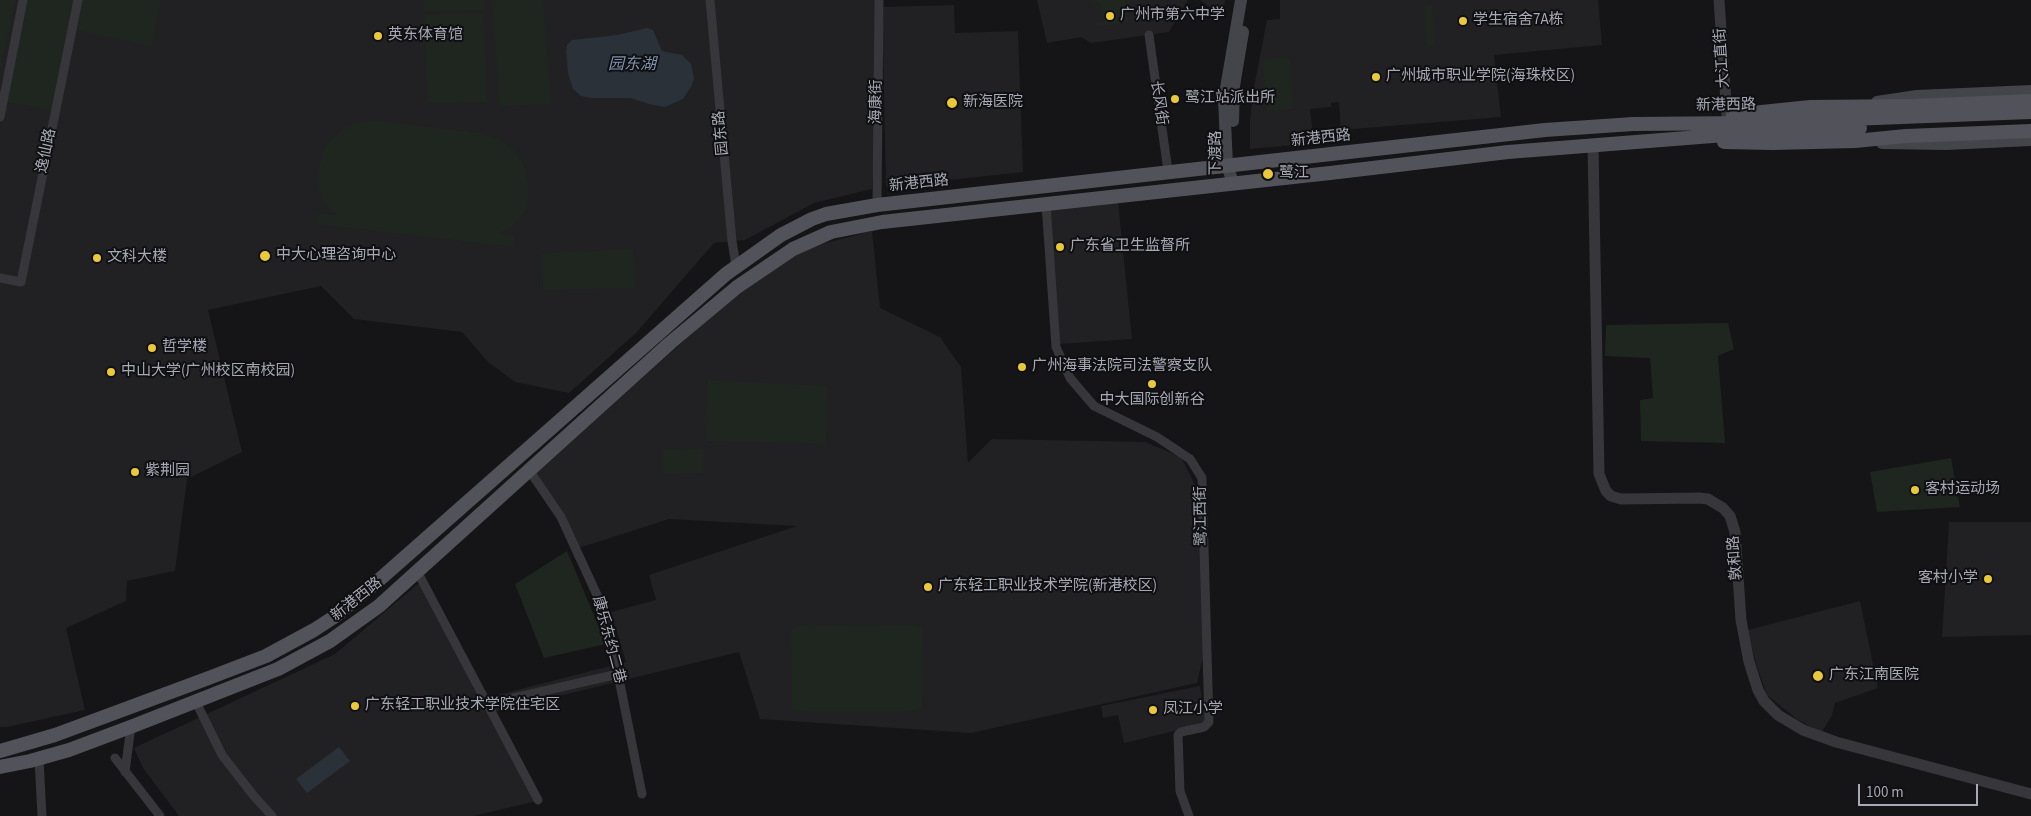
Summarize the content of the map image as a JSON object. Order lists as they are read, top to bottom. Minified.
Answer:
{"streets":{"main road":["新港西路","下渡路"],"street":["大江直街","海康街","长风街","园东路","逸仙路","鹭江西街","敦和路","康乐东约二巷"]},"crossings":[["海康街","新港西路"],["长风街","新港西路"],["新港西路","园东路"],["新港西路","下渡路"],["新港西路","鹭江西街"],["新港西路","敦和路"],["新港西路","康乐东约二巷"]],"water":["园东湖"],"places":["广州市第六中学","学生宿舍7A栋","英东体育馆","广州城市职业学院(海珠校区)","鹭江站派出所","新海医院","鹭江","广东省卫生监督所","中大心理咨询中心","文科大楼","哲学楼","广州海事法院司法警察支队","中山大学(广州校区南校园)","中大国际创新谷","紫荆园","客村运动场","客村小学","广东轻工职业技术学院(新港校区)","广东江南医院","广东轻工职业技术学院住宅区","凤江小学"],"scale_bar":"100 m"}
